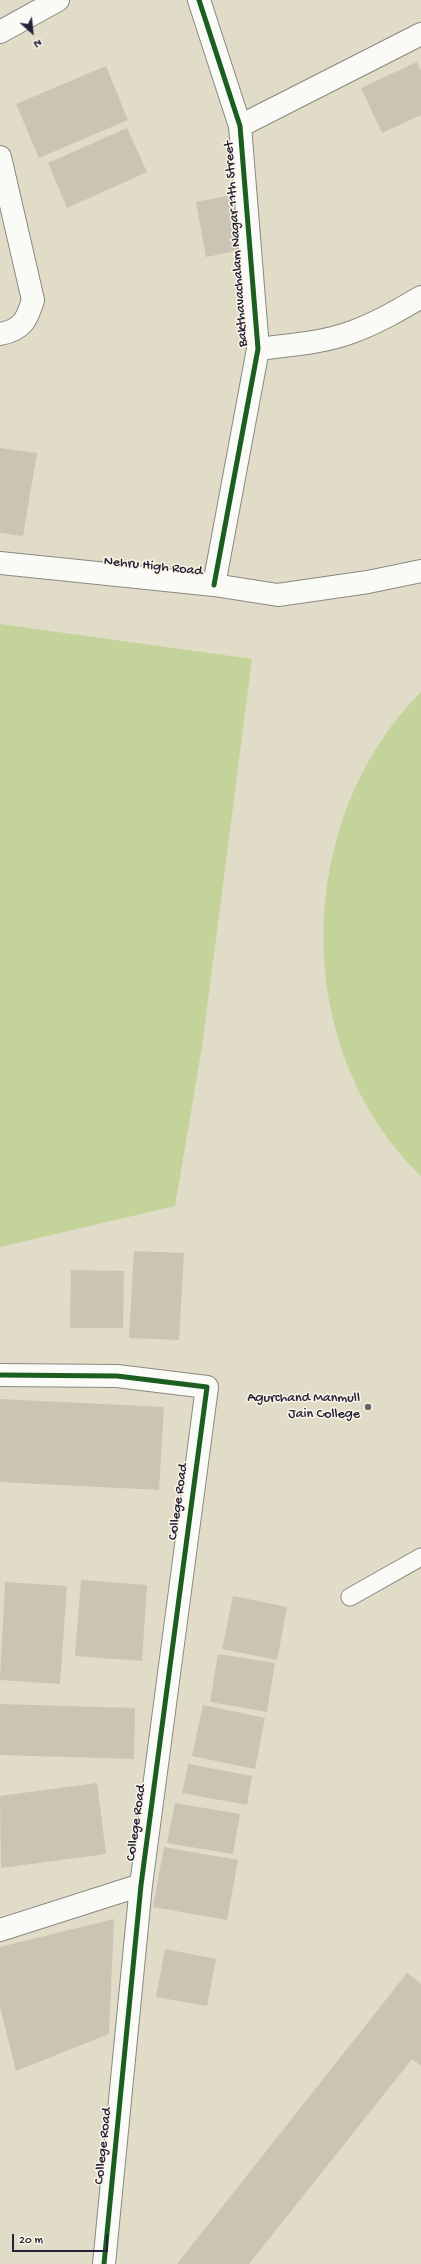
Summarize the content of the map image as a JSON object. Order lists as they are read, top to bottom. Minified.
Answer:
{"streets":{"street":["Bakthavachalam Nagar 11th Street","Nehru High Road","College Road"]},"crossings":[["Bakthavachalam Nagar 11th Street","Nehru High Road"]],"places":["Agurchand Manmull Jain College"],"scale_bar":"20 m","north":"bottom right"}
